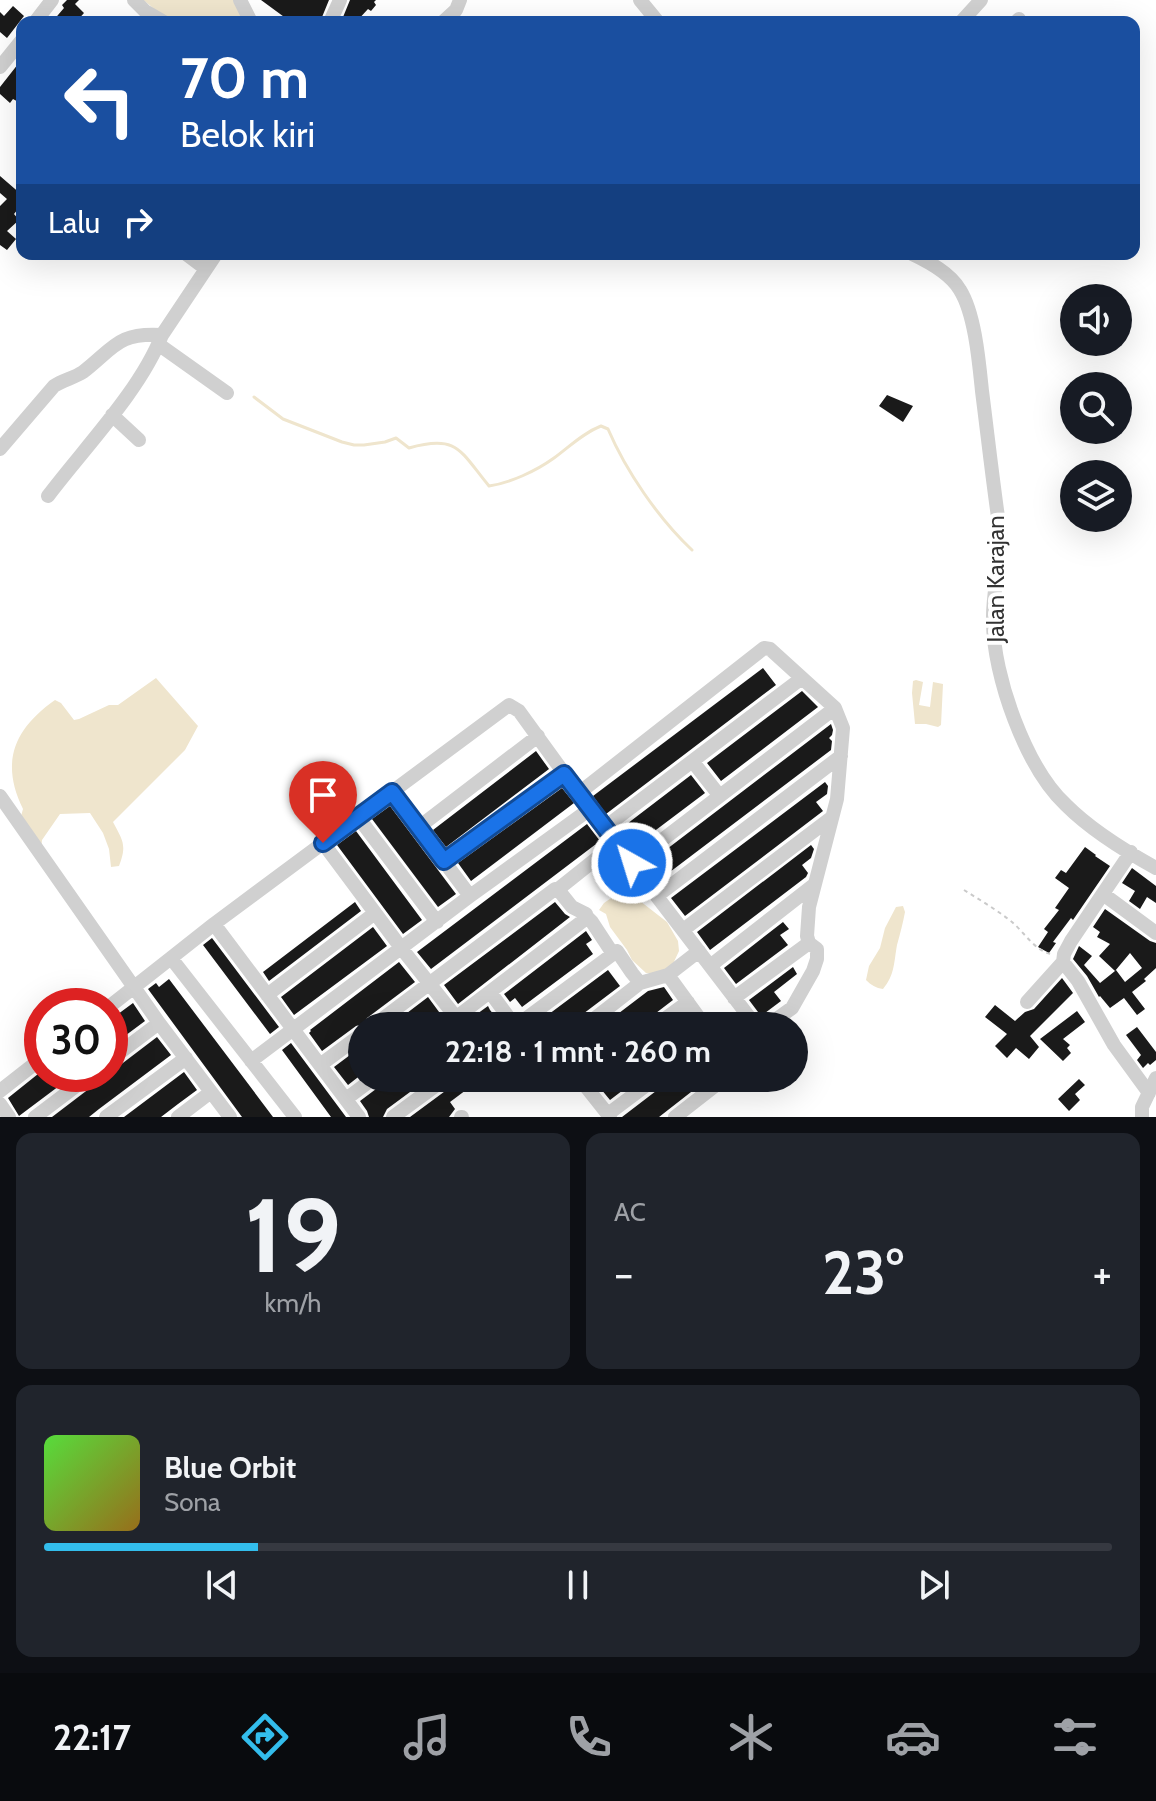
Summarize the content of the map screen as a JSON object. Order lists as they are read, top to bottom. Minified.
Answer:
{"streets":{"street":["Jalan Karajan"]},"page":{"turn":["70 m","Belok kiri"],"then":"Lalu","limit":"30","trip":"22:18 · 1 mnt · 260 m","tile":[["19","km/h"],"AC"],"heat":["−","23°","+"],"song":["Blue Orbit","Sona"],"tabs":"22:17"}}
